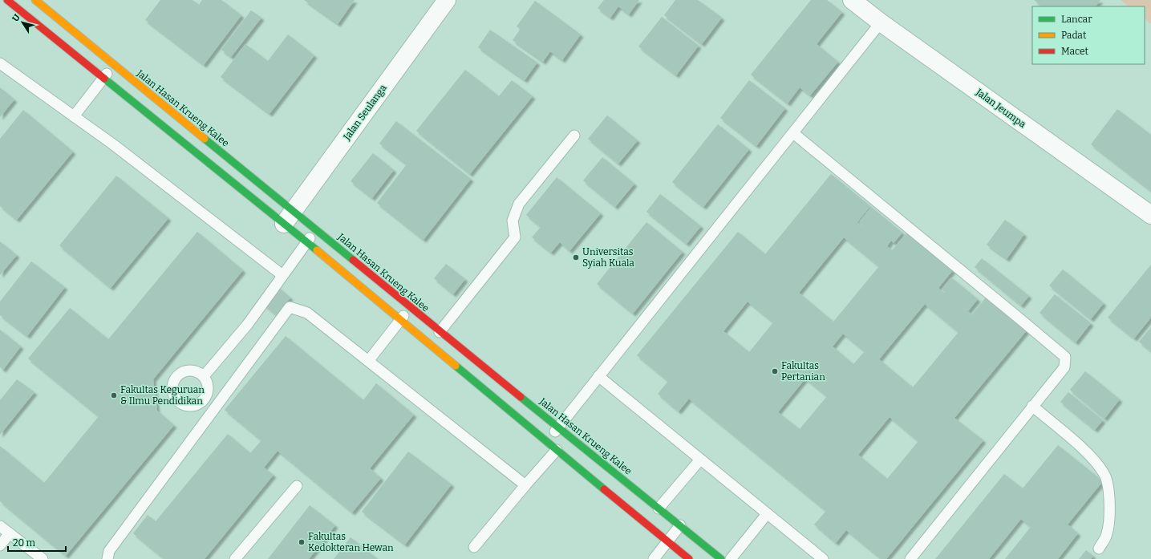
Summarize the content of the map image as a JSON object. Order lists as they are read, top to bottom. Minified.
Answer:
{"streets":{"street":["Jalan Hasan Krueng Kalee","Jalan Jeumpa","Jalan Seulanga"]},"crossings":[["Jalan Hasan Krueng Kalee","Jalan Seulanga"]],"places":["Universitas Syiah Kuala","Fakultas Pertanian","Fakultas Keguruan & Ilmu Pendidikan","Fakultas Kedokteran Hewan"],"legend":["Lancar","Padat","Macet"],"scale_bar":"20 m","north":"top left"}
